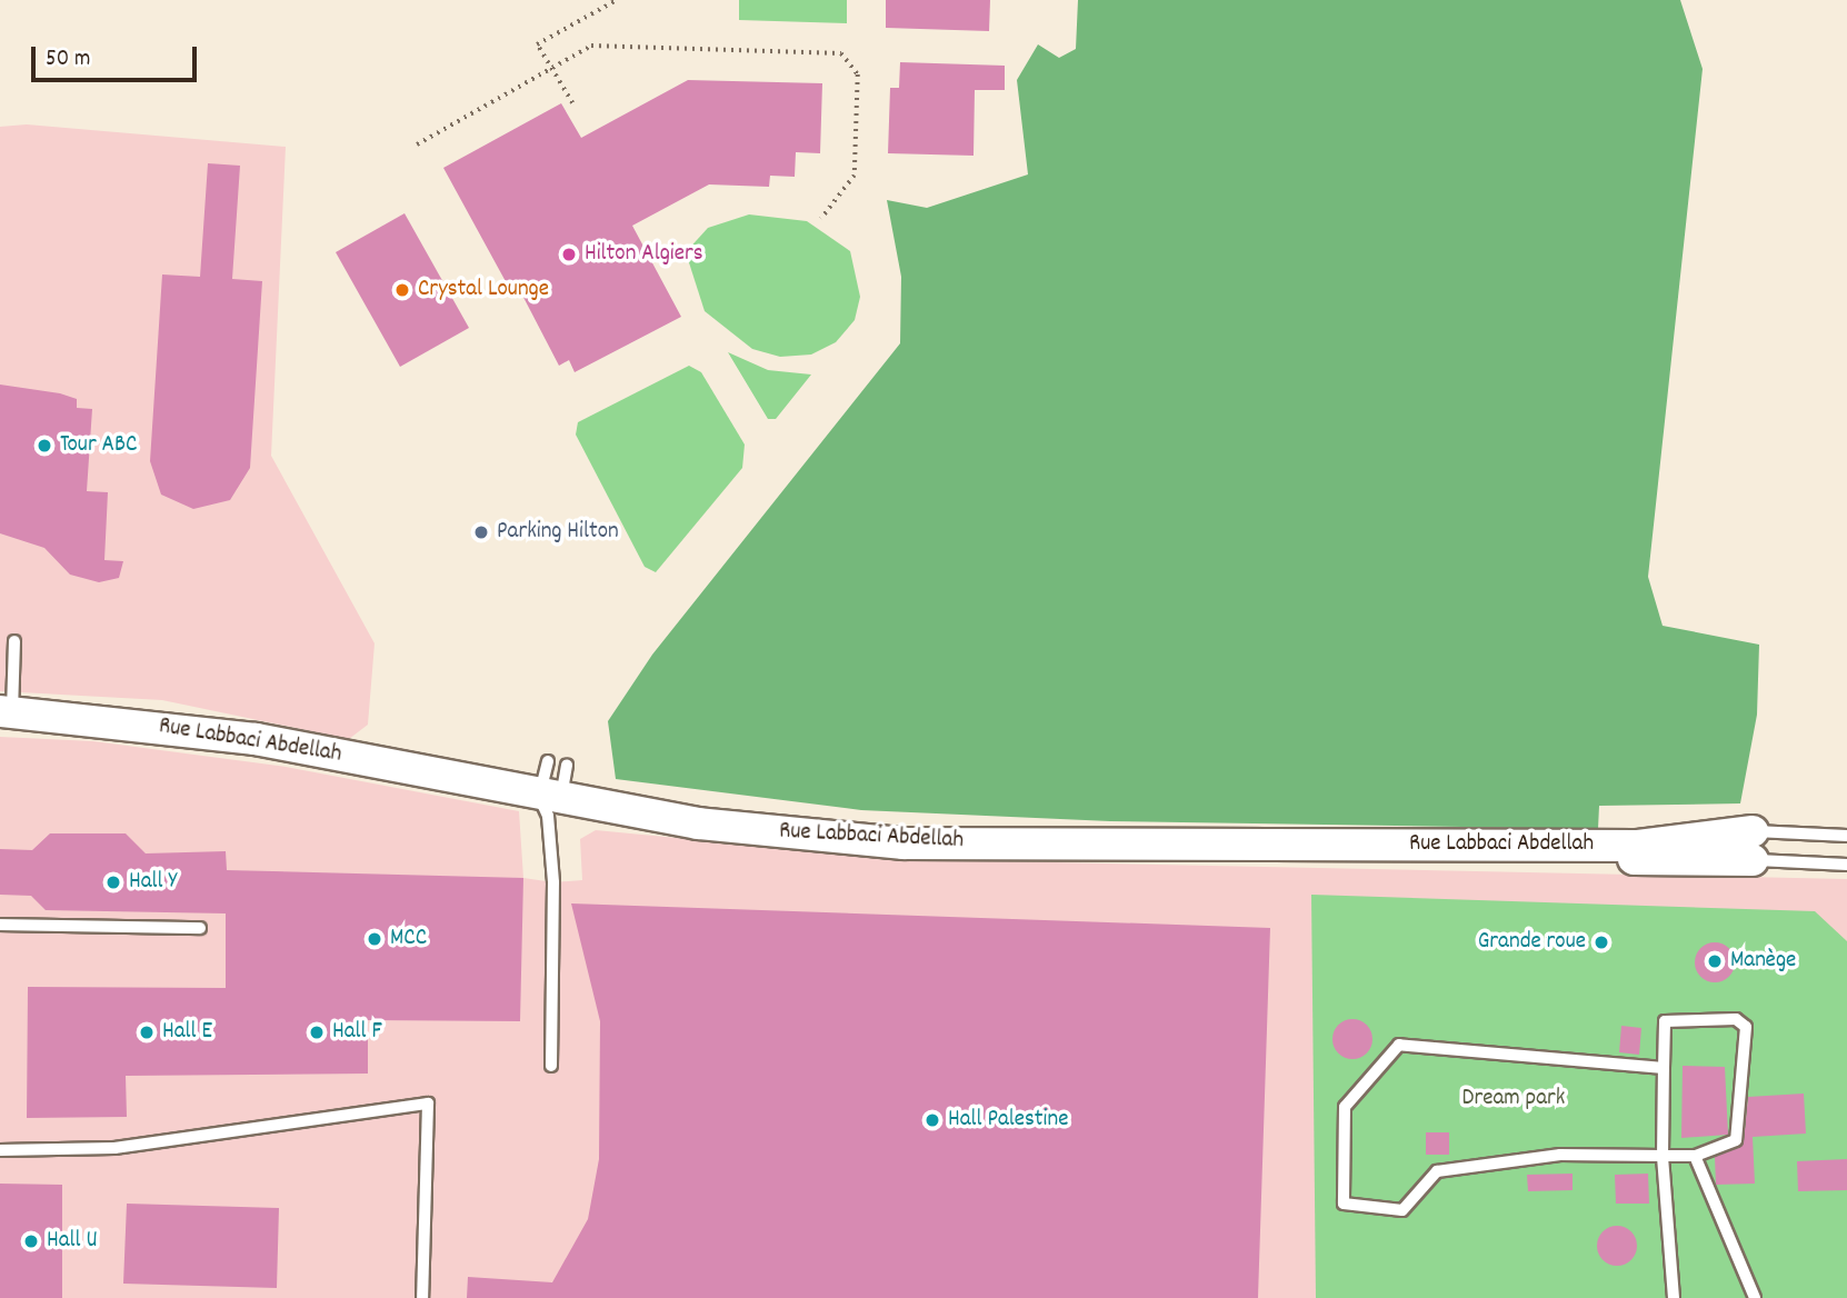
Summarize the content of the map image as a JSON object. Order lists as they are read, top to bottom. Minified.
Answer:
{"streets":{"street":["Rue Labbaci Abdellah"]},"parks":["Dream park"],"places":["Hilton Algiers","Crystal Lounge","Tour ABC","Parking Hilton","Hall Y","MCC","Grande roue","Manège","Hall E","Hall F","Hall Palestine","Hall U"],"scale_bar":"50 m"}
